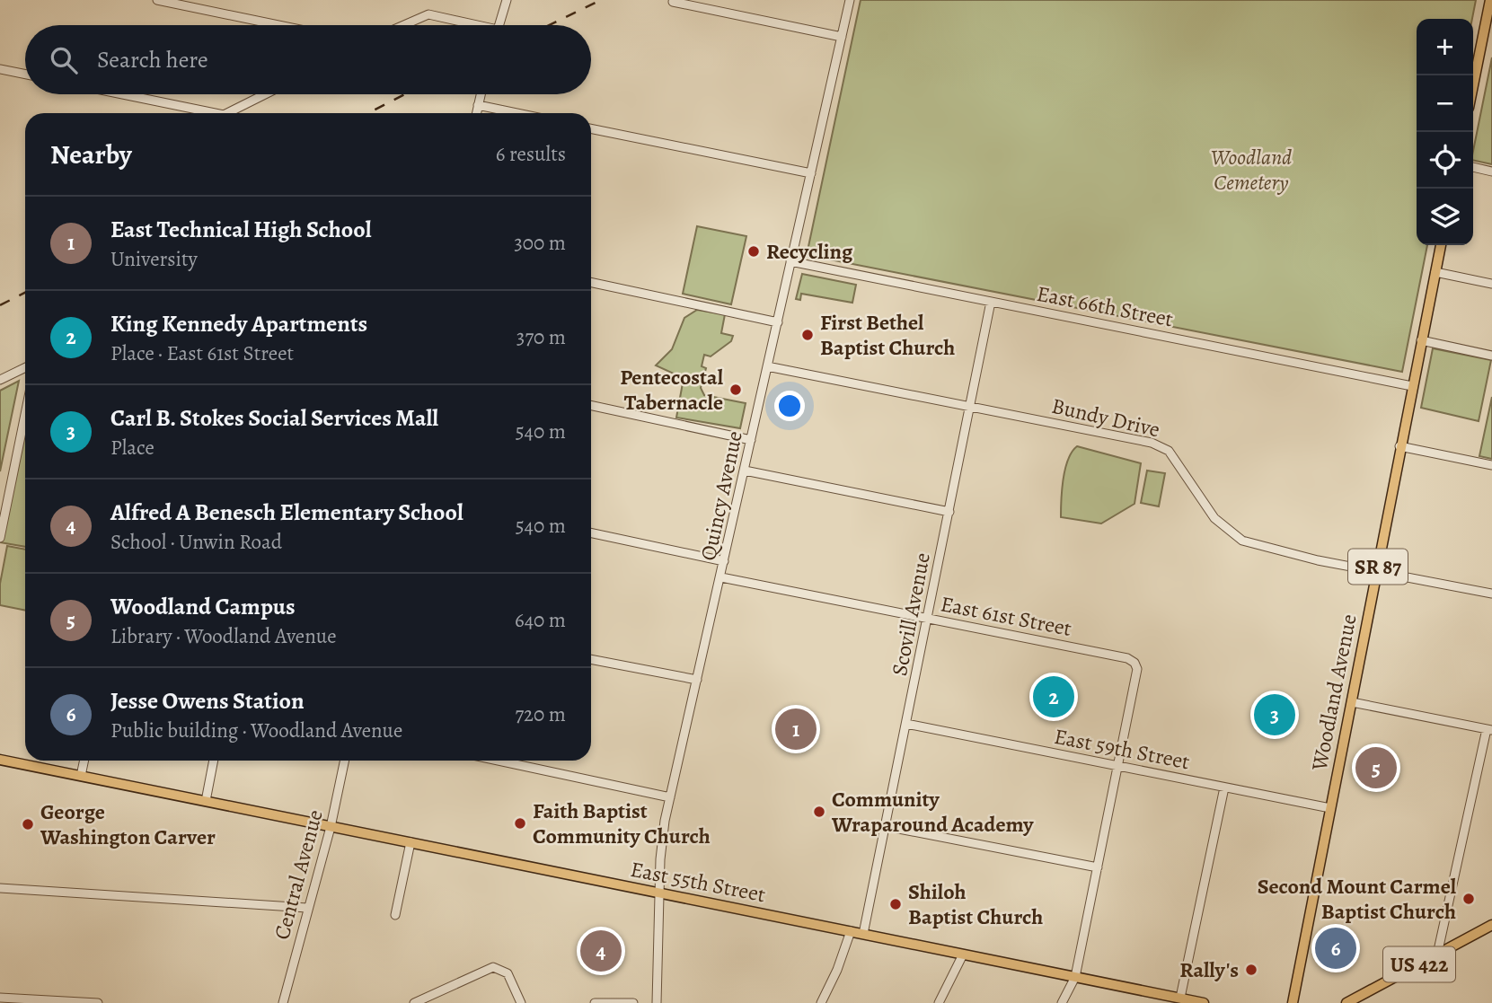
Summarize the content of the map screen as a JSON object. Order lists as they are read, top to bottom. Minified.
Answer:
{"streets":{"main road":["SR 87","Woodland Avenue","East 55th Street","US 422"],"street":["East 66th Street","Bundy Drive","Quincy Avenue","Scovill Avenue","East 61st Street","East 59th Street","Central Avenue"]},"crossings":[["East 66th Street","Quincy Avenue"],["East 66th Street","Scovill Avenue"],["East 66th Street","Woodland Avenue"],["Bundy Drive","Quincy Avenue"],["Bundy Drive","Scovill Avenue"],["Bundy Drive","Woodland Avenue"],["Quincy Avenue","East 61st Street"],["Quincy Avenue","East 55th Street"],["Scovill Avenue","East 61st Street"],["Scovill Avenue","East 59th Street"],["Scovill Avenue","East 55th Street"],["East 61st Street","East 59th Street"],["Woodland Avenue","East 59th Street"],["Central Avenue","East 55th Street"]],"parks":["Woodland Cemetery"],"places":["Recycling","First Bethel Baptist Church","Pentecostal Tabernacle","Community Wraparound Academy","Faith Baptist Community Church","George Washington Carver","Second Mount Carmel Baptist Church","Shiloh Baptist Church","Rally's"],"page":{"map_buttons":["+","−"],"search":"Search here","heading":["Nearby","6 results"],"list":[{"mark":"1","name":"East Technical High School","note":"University","value":"300 m"},{"mark":"2","name":"King Kennedy Apartments","note":"Place · East 61st Street","value":"370 m"},{"mark":"3","name":"Carl B. Stokes Social Services Mall","note":"Place","value":"540 m"},{"mark":"4","name":"Alfred A Benesch Elementary School","note":"School · Unwin Road","value":"540 m"},{"mark":"5","name":"Woodland Campus","note":"Library · Woodland Avenue","value":"640 m"},{"mark":"6","name":"Jesse Owens Station","note":"Public building · Woodland Avenue","value":"720 m"}],"pins":["2","3","1","5","6","4"]}}
